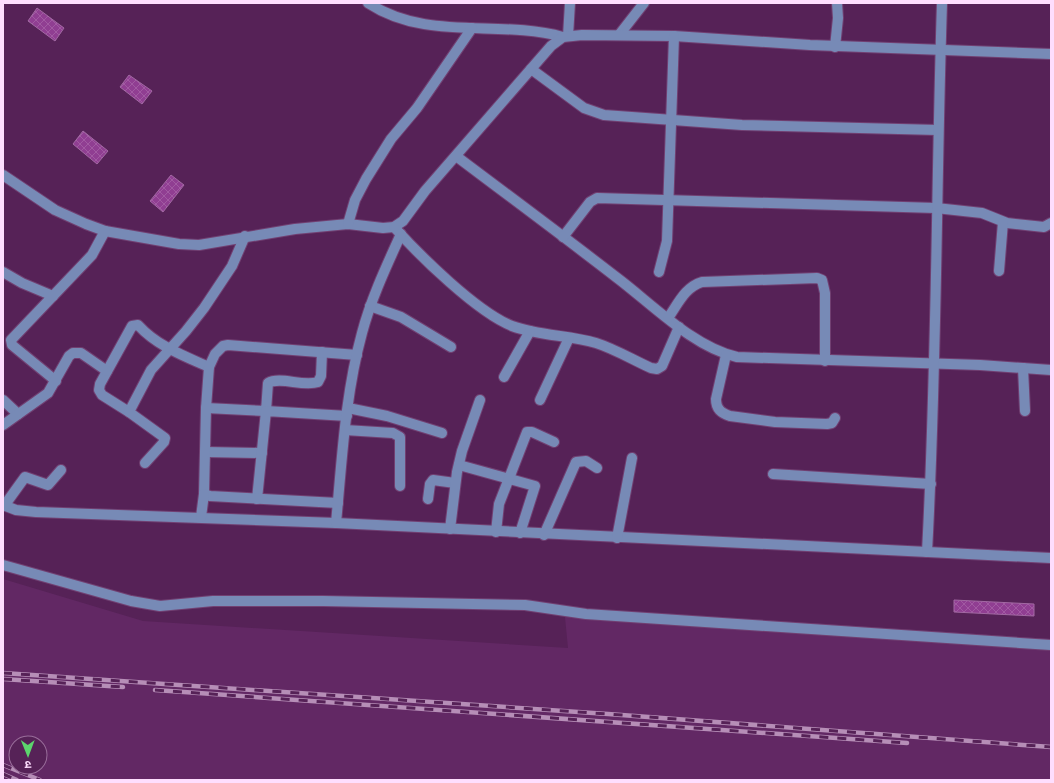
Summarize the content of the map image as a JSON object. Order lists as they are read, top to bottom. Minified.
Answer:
{"north":"bottom"}
